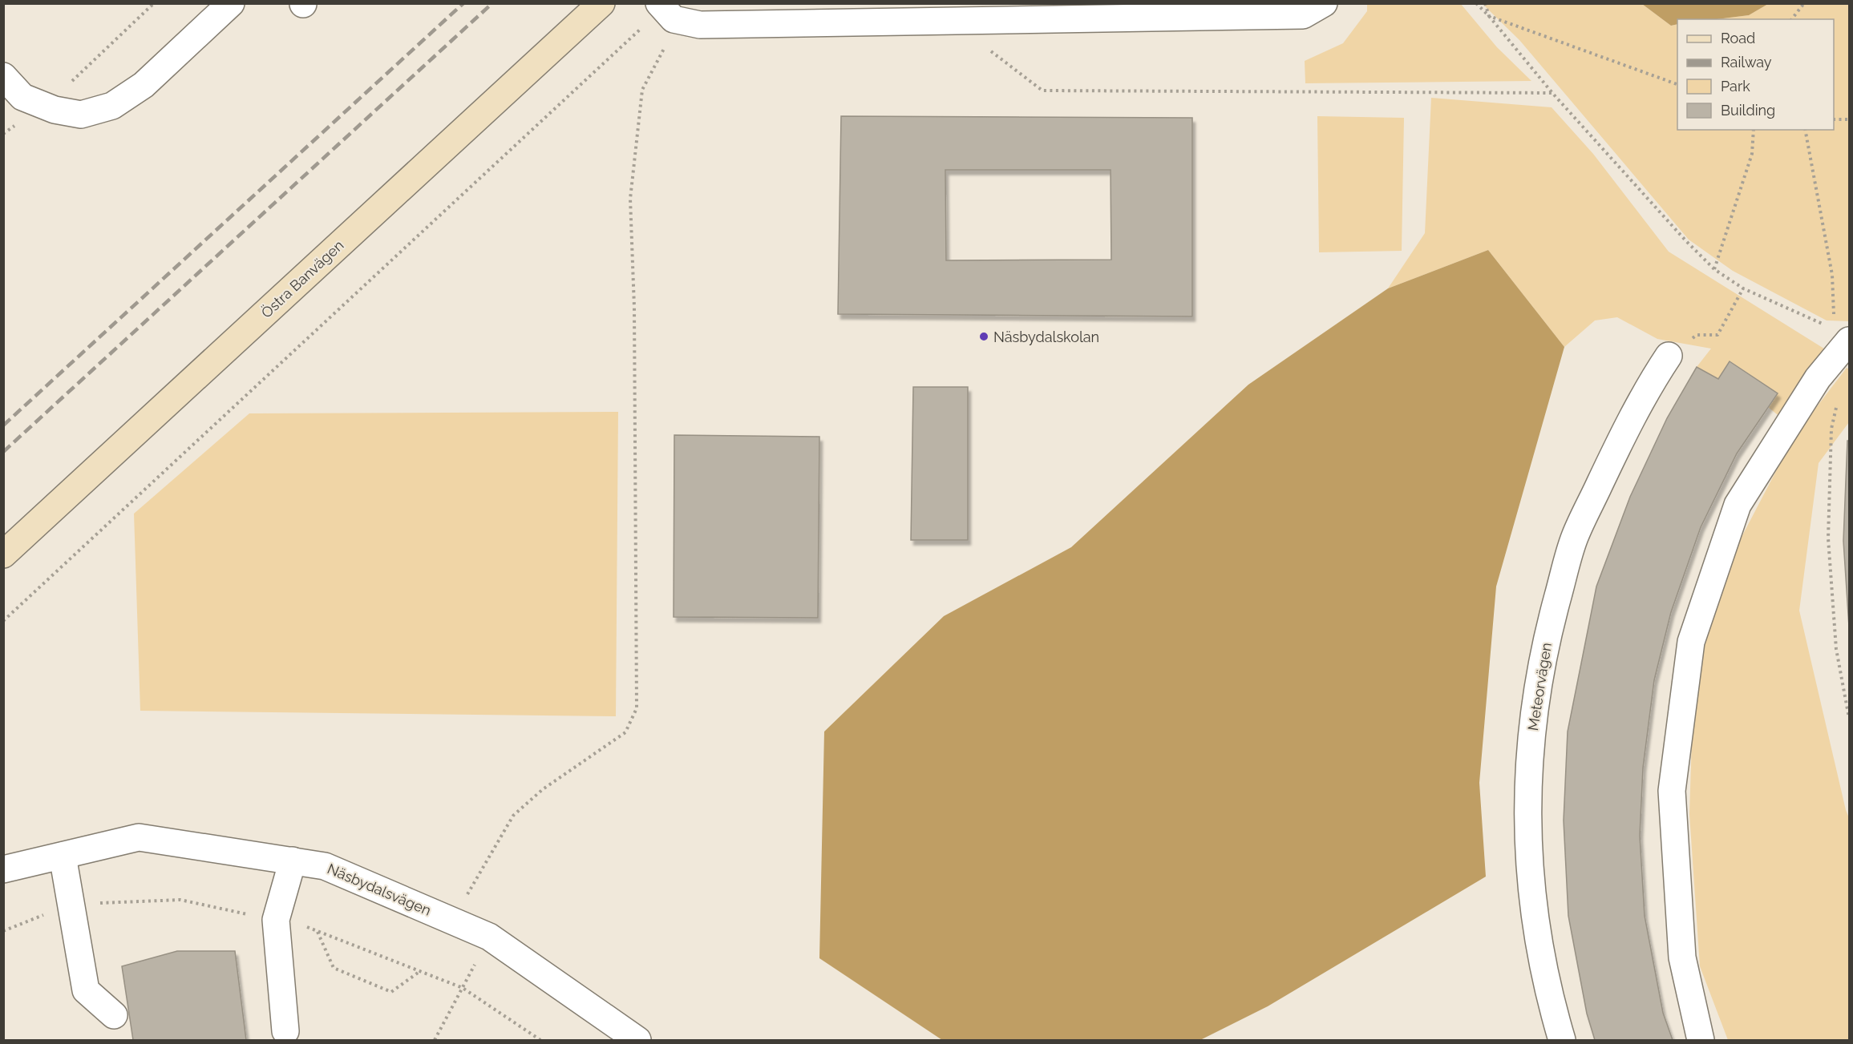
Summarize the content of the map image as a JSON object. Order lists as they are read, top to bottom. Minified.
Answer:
{"streets":{"street":["Östra Banvägen","Meteorvägen","Näsbydalsvägen"]},"places":["Näsbydalskolan"],"legend":["Road","Railway","Park","Building"]}
